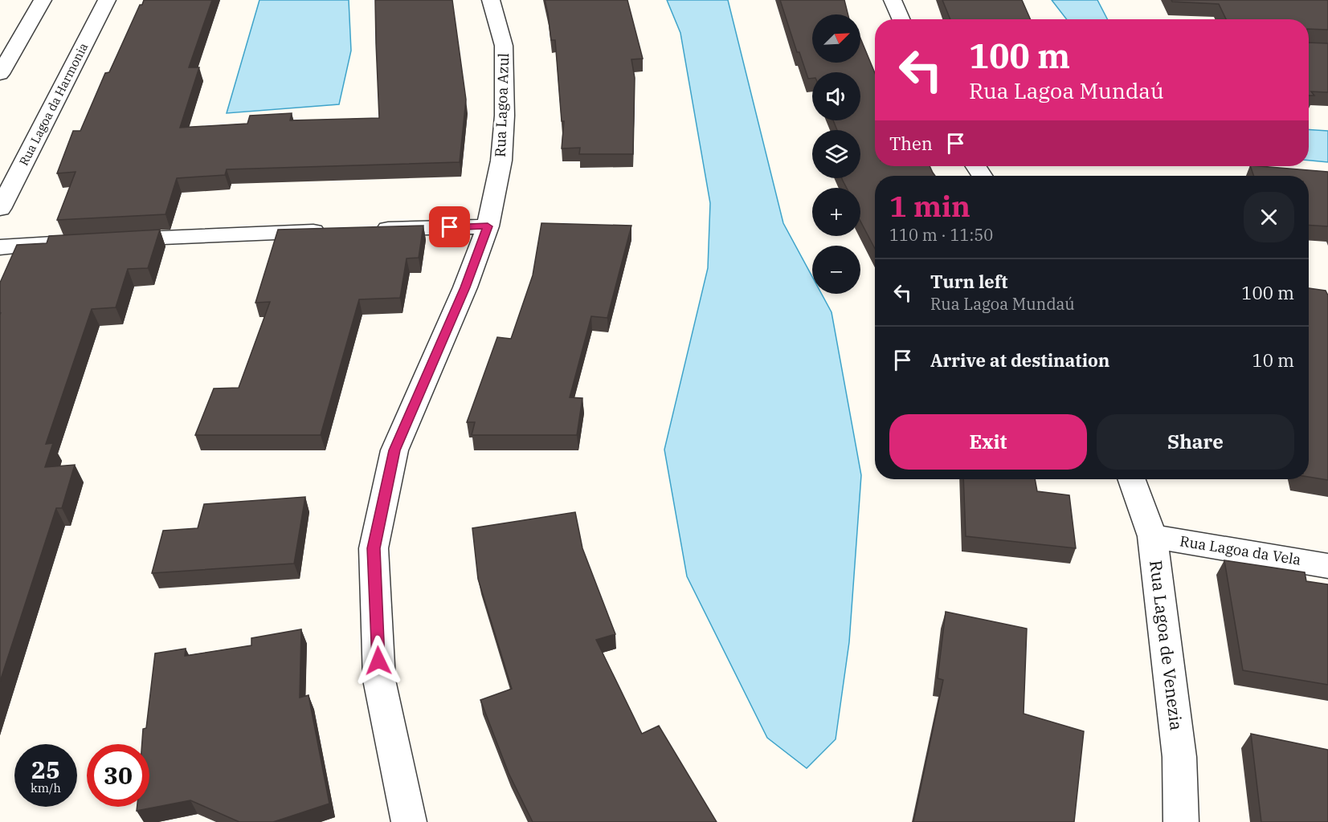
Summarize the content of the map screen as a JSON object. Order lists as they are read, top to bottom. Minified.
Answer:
{"streets":{"street":["Rua Lagoa da Harmonia","Rua Lagoa Azul","Rua Lagoa da Vela","Rua Lagoa de Venezia"]},"crossings":[["Rua Lagoa da Vela","Rua Lagoa de Venezia"]],"north":"top right","page":{"map_buttons":["+","−"],"turn":["100 m","Rua Lagoa Mundaú"],"then":"Then","heading":["1 min","110 m · 11:50"],"list":[{"name":"Turn left","note":"Rua Lagoa Mundaú","value":"100 m"},{"name":"Arrive at destination","value":"10 m"}],"buttons":["Exit","Share"],"speed":"25 km/h","limit":"30"}}
